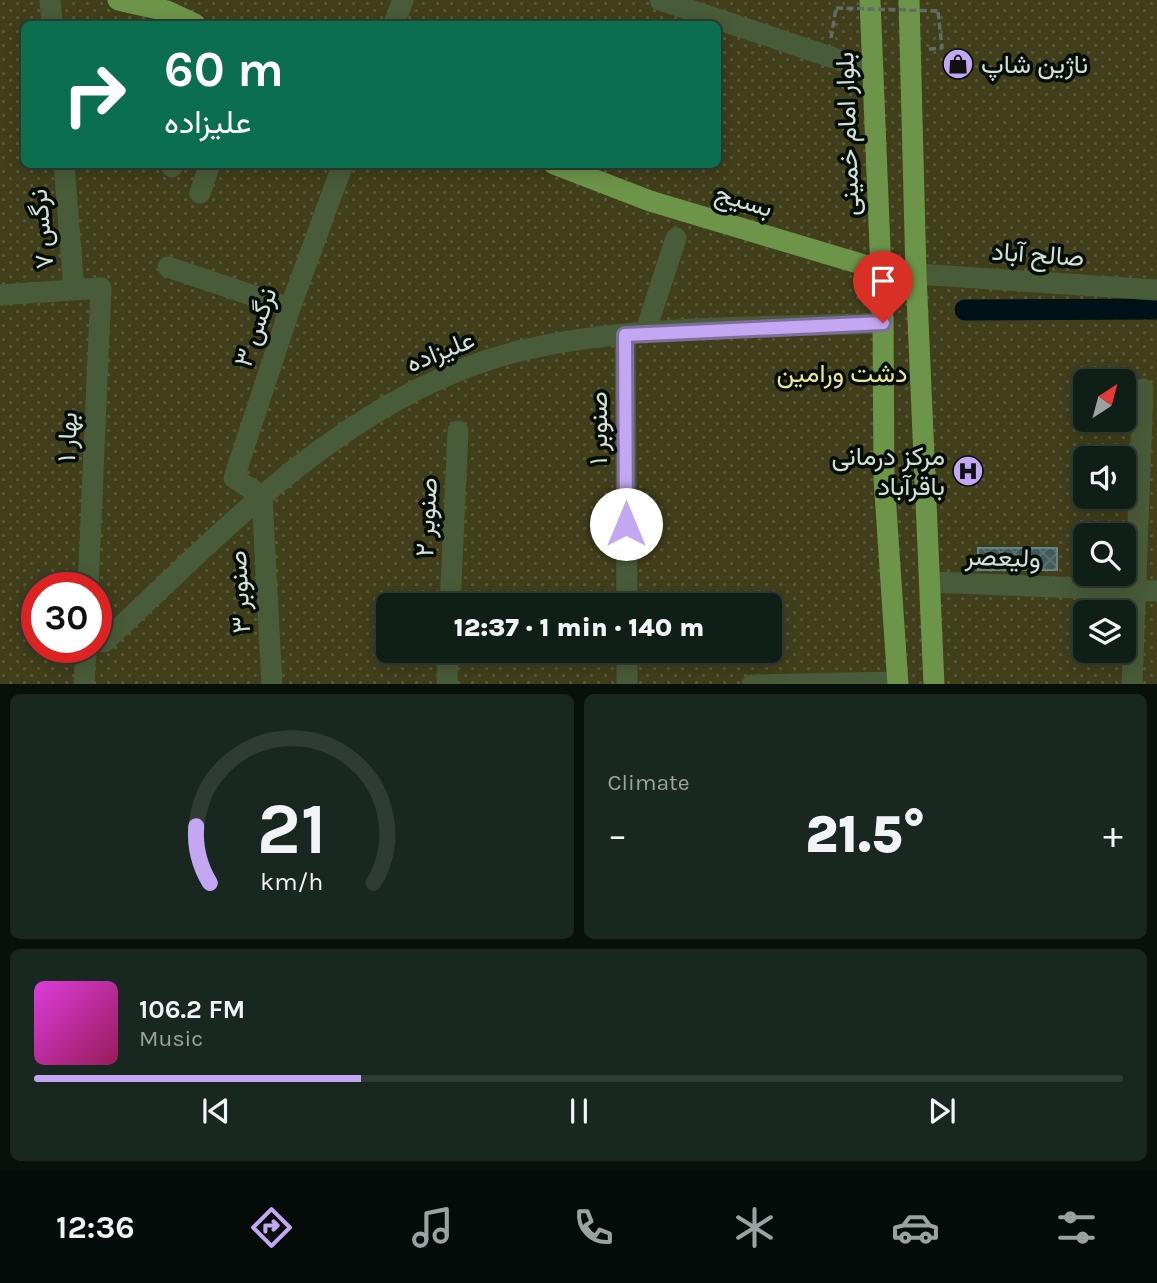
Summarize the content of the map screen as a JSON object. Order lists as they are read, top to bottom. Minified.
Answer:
{"streets":{"main road":["بلوار امام خمینی","بسیج"],"street":["نرگس ۷","صالح آباد","نرگس ۳","علیزاده","صنوبر ۱","بهار ۱","صنوبر ۲","ولیعصر","صنوبر ۳"]},"crossings":[["بلوار امام خمینی","بسیج"],["بلوار امام خمینی","علیزاده"],["نرگس ۷","بهار ۱"],["نرگس ۳","علیزاده"],["نرگس ۳","صنوبر ۳"],["علیزاده","صنوبر ۱"],["علیزاده","صنوبر ۳"]],"parks":["دشت ورامین"],"places":{"shop":["ناژین شاپ"],"hospital":["مرکز درمانی باقرآباد"]},"north":"top right","page":{"turn":["60 m","علیزاده"],"limit":"30","trip":"12:37 · 1 min · 140 m","tile":"Climate","heat":["−","21.5°","+"],"song":["106.2 FM","Music"],"tabs":"12:36","gauge":["21","km/h"]}}
